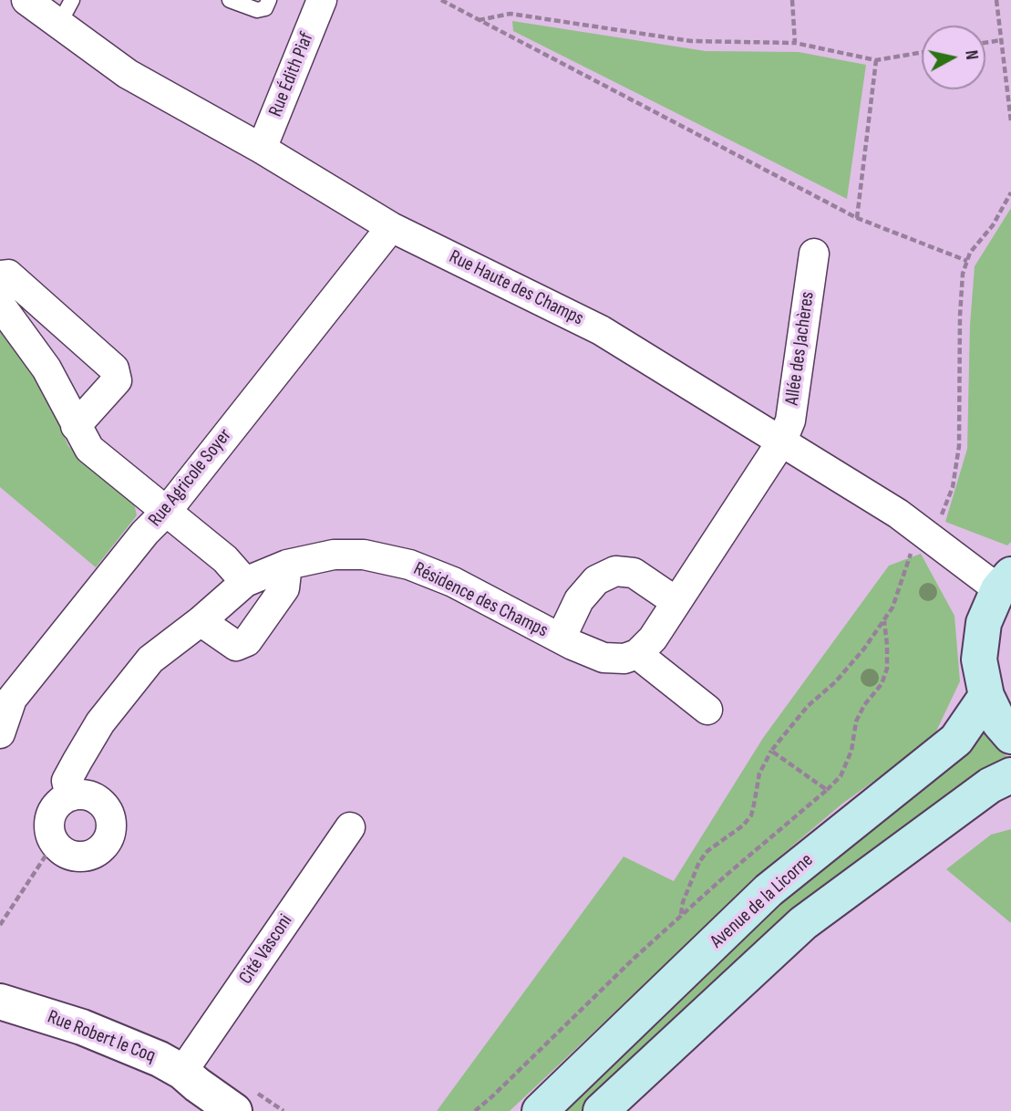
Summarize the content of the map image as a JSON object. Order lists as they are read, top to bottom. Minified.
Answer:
{"streets":{"main road":["Avenue de la Licorne"],"street":["Rue Édith Piaf","Rue Haute des Champs","Allée des Jachères","Rue Agricole Soyer","Résidence des Champs","Cité Vasconi","Rue Robert le Coq"]},"crossings":[["Rue Édith Piaf","Rue Haute des Champs"],["Rue Haute des Champs","Allée des Jachères"],["Rue Haute des Champs","Rue Agricole Soyer"],["Cité Vasconi","Rue Robert le Coq"]],"north":"right"}
